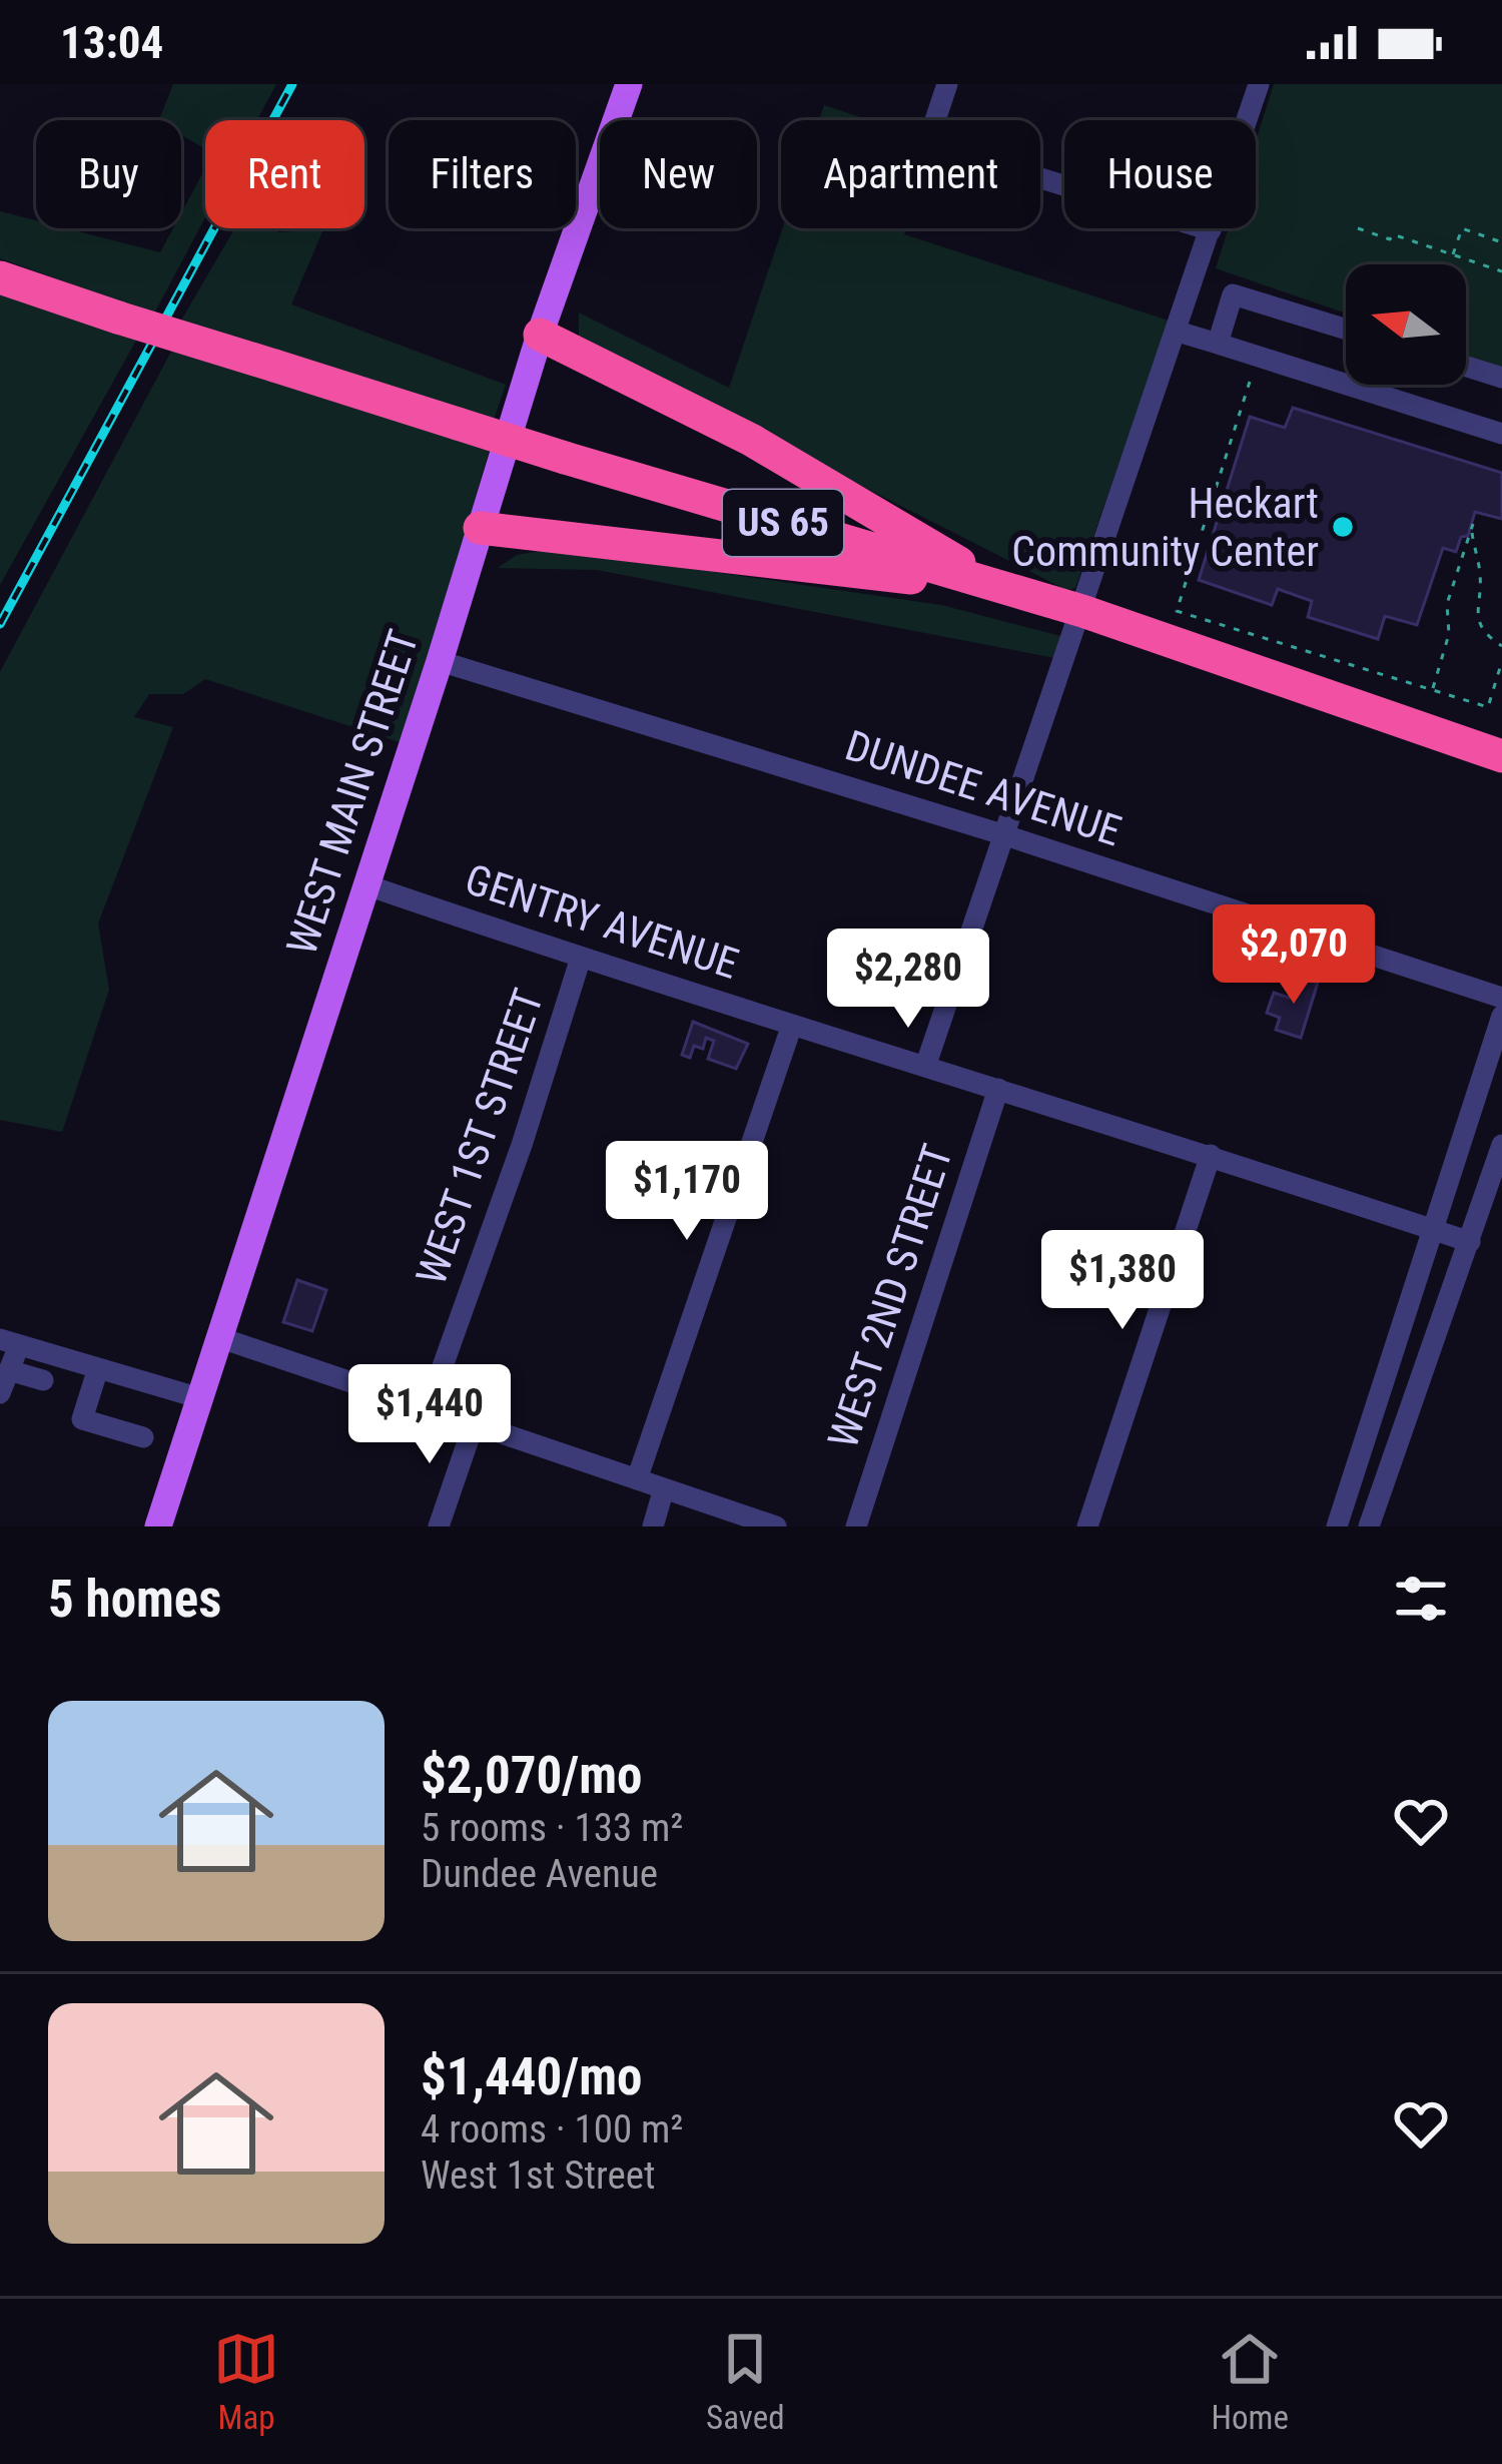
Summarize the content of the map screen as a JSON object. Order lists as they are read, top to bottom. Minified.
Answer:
{"streets":{"highway":["US 65"],"main road":["WEST MAIN STREET"],"street":["DUNDEE AVENUE","GENTRY AVENUE","WEST 1ST STREET","WEST 2ND STREET"]},"crossings":[["DUNDEE AVENUE","WEST MAIN STREET"],["WEST MAIN STREET","GENTRY AVENUE"],["GENTRY AVENUE","WEST 1ST STREET"],["GENTRY AVENUE","WEST 2ND STREET"]],"places":["Heckart Community Center"],"north":"left","page":{"status":"13:04","chip":["Buy","Rent","Filters","New","Apartment","House"],"price":["$2,070","$2,280","$1,170","$1,380","$1,440"],"heading":"5 homes","list":[{"name":"$2,070/mo","note":"5 rooms · 133 m² · Dundee Avenue"},{"name":"$1,440/mo","note":"4 rooms · 100 m² · West 1st Street"}],"tabs":["Map","Saved","Home"]}}
